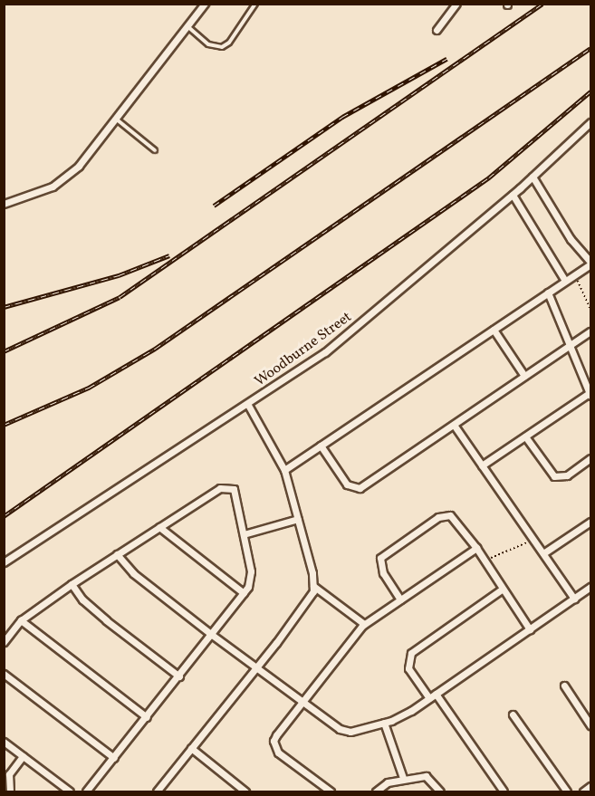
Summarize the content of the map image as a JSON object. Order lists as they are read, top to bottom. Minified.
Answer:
{"streets":{"street":["Woodburne Street"]}}
